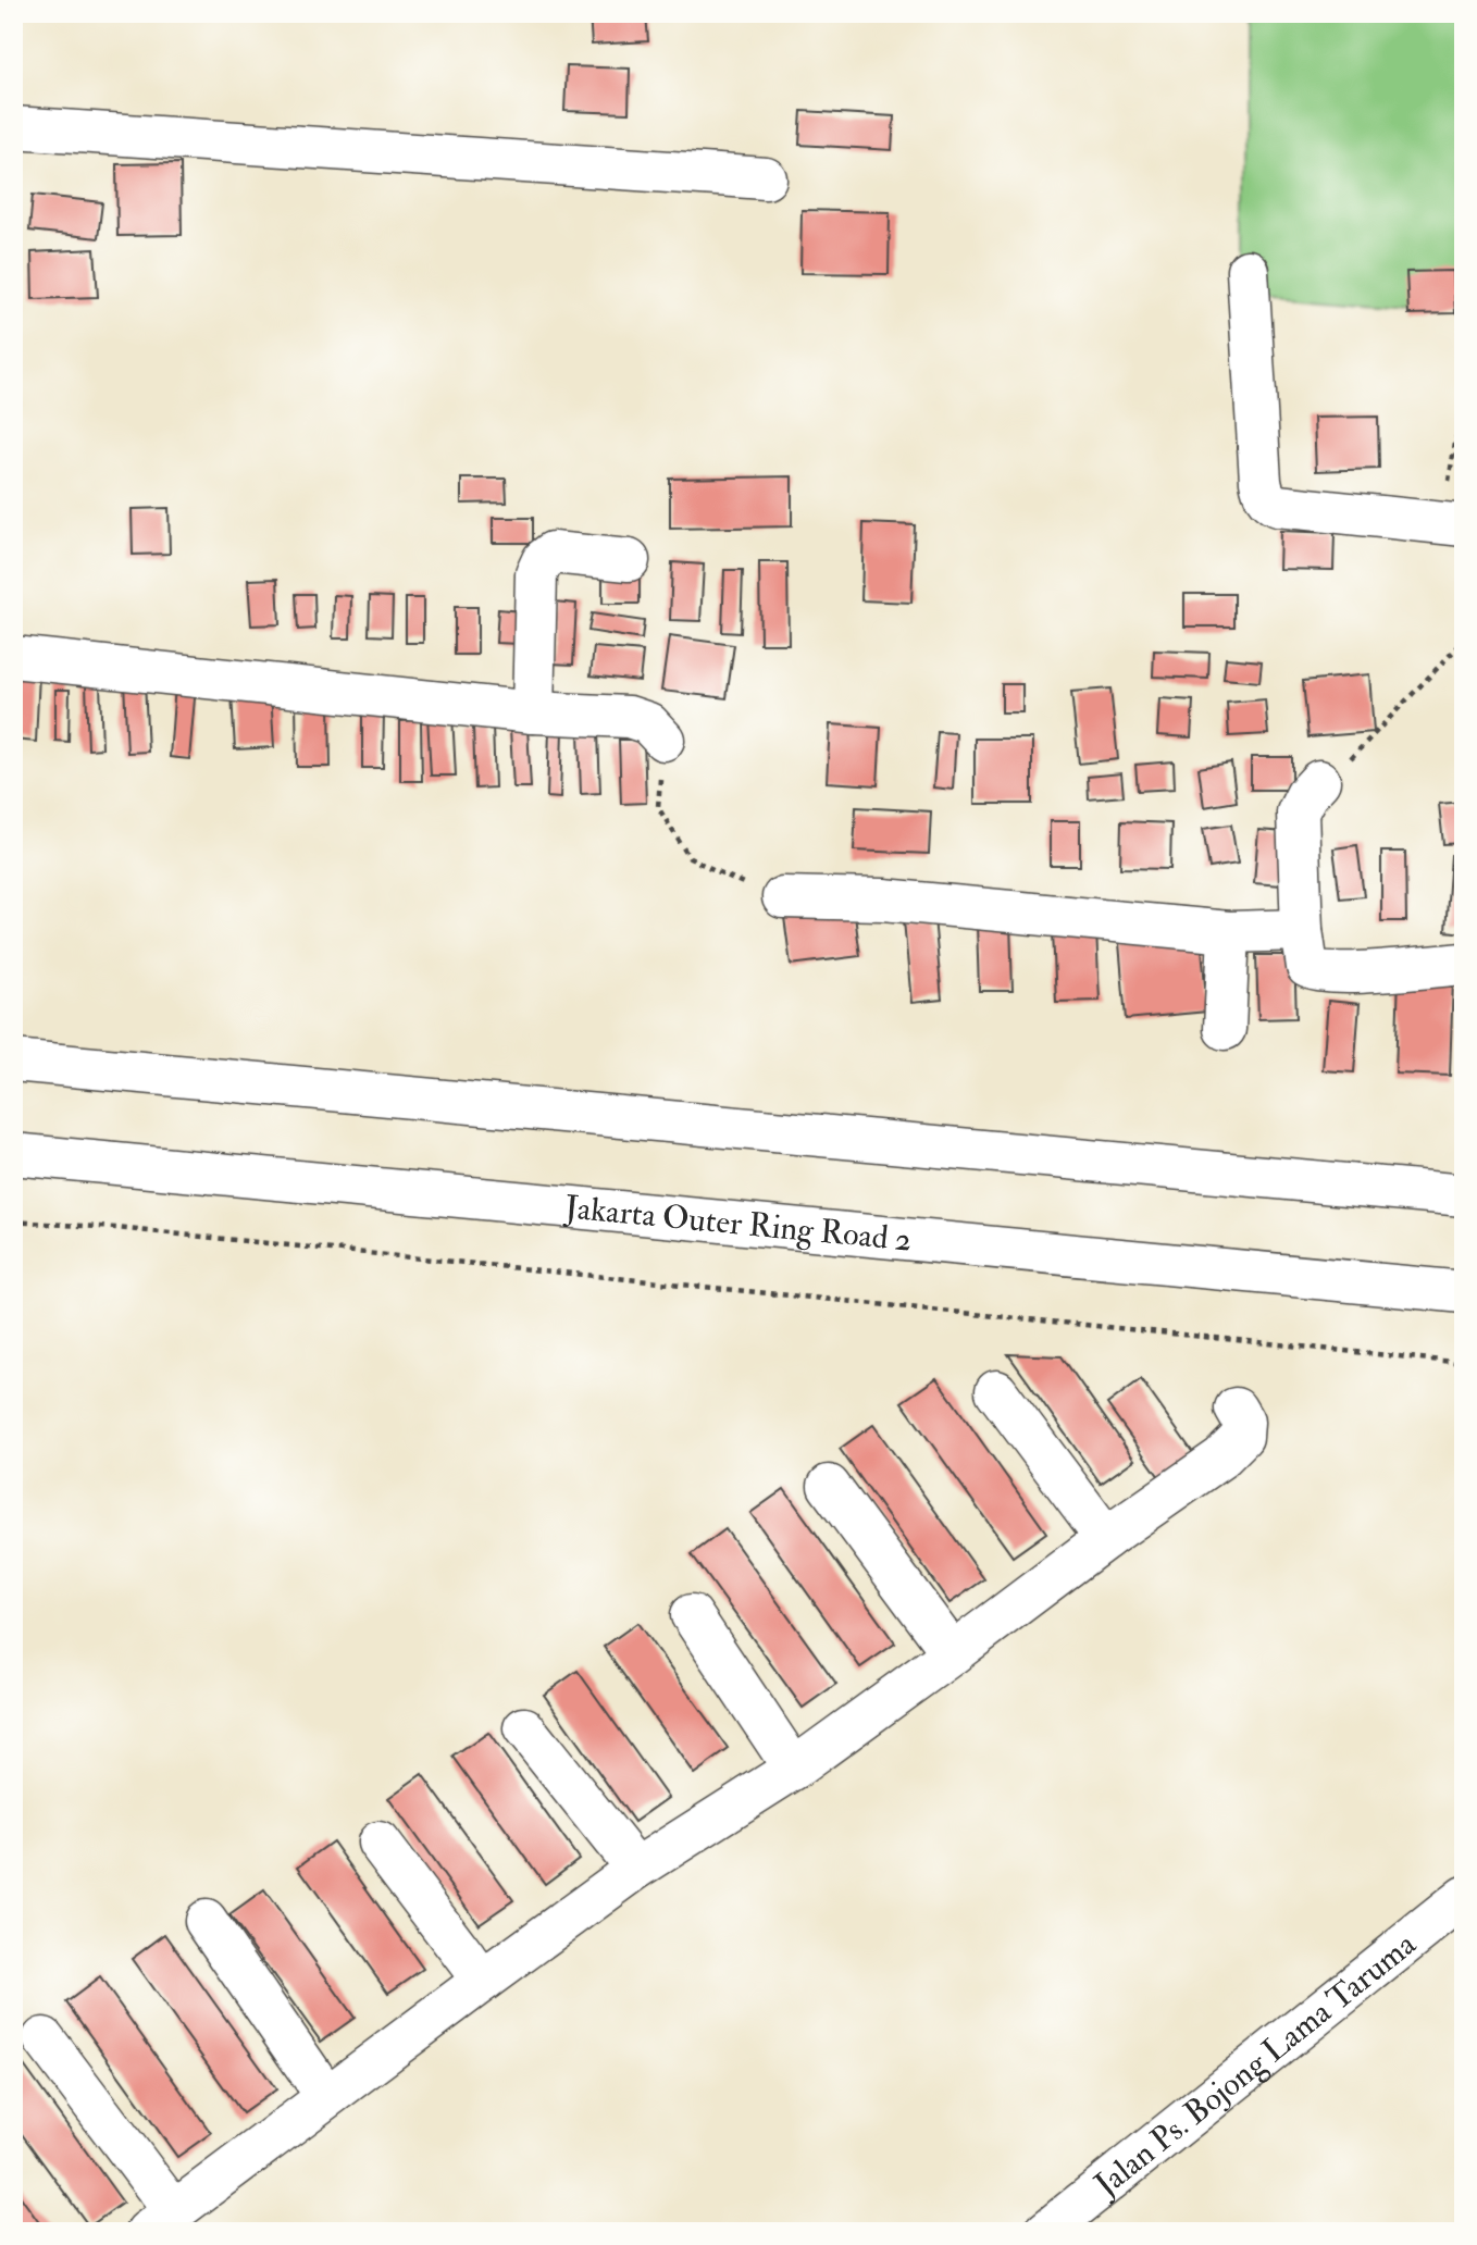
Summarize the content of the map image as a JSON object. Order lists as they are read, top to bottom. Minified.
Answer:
{"streets":{"main road":["Jakarta Outer Ring Road 2","Jalan Ps. Bojong Lama Taruma"]}}
